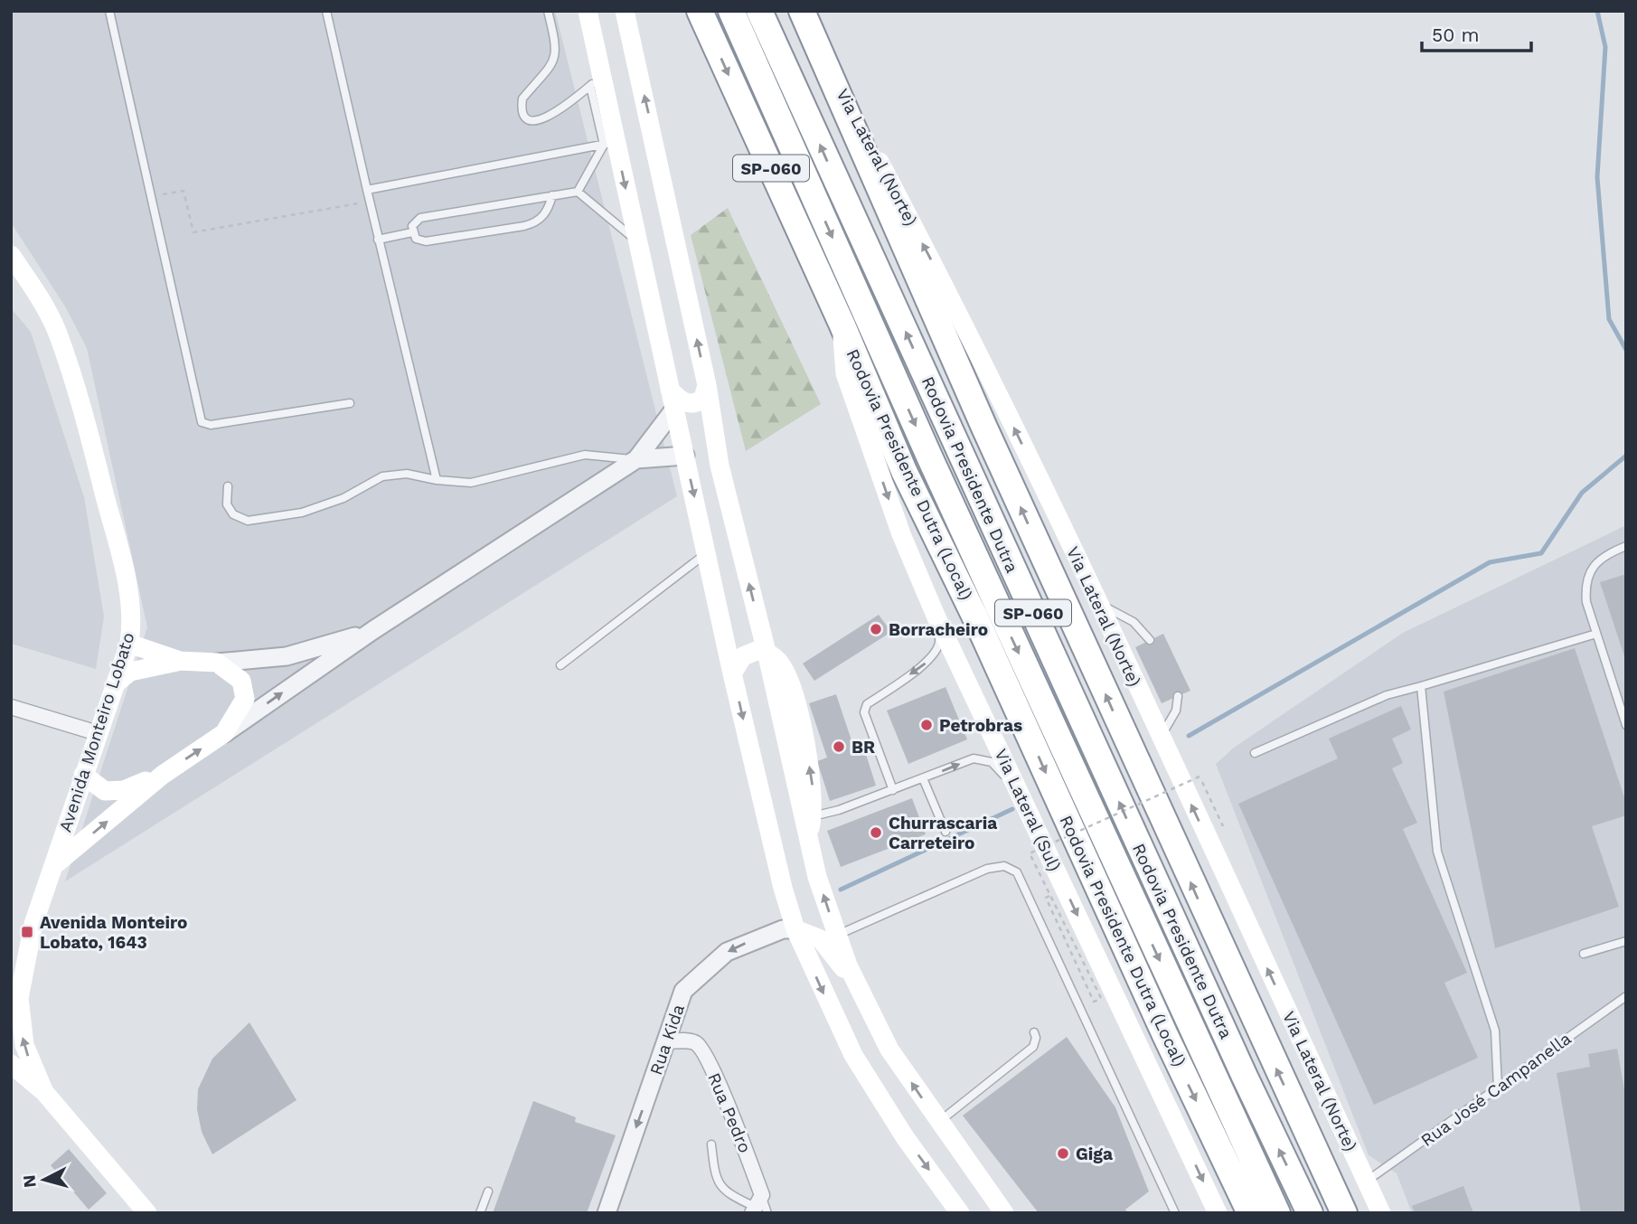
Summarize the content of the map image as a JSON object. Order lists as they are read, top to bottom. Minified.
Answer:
{"streets":{"highway":["SP-060","Rodovia Presidente Dutra (Local)","Rodovia Presidente Dutra"],"main road":["Via Lateral (Norte)","Avenida Monteiro Lobato","Via Lateral (Sul)"],"street":["Rua Kida","Rua Pedro"],"lane":["Rua José Campanella"]},"crossings":[["Via Lateral (Norte)","Rodovia Presidente Dutra"],["Via Lateral (Norte)","Rua José Campanella"],["Rodovia Presidente Dutra (Local)","Via Lateral (Sul)"],["Rua Kida","Rua Pedro"]],"one_way":["Via Lateral (Norte)","Rodovia Presidente Dutra (Local)","Rua Kida"],"places":{"other":["Borracheiro","Petrobras","BR","Churrascaria Carreteiro","Giga"],"transit":["Avenida Monteiro Lobato, 1643"]},"scale_bar":"50 m","north":"left"}
